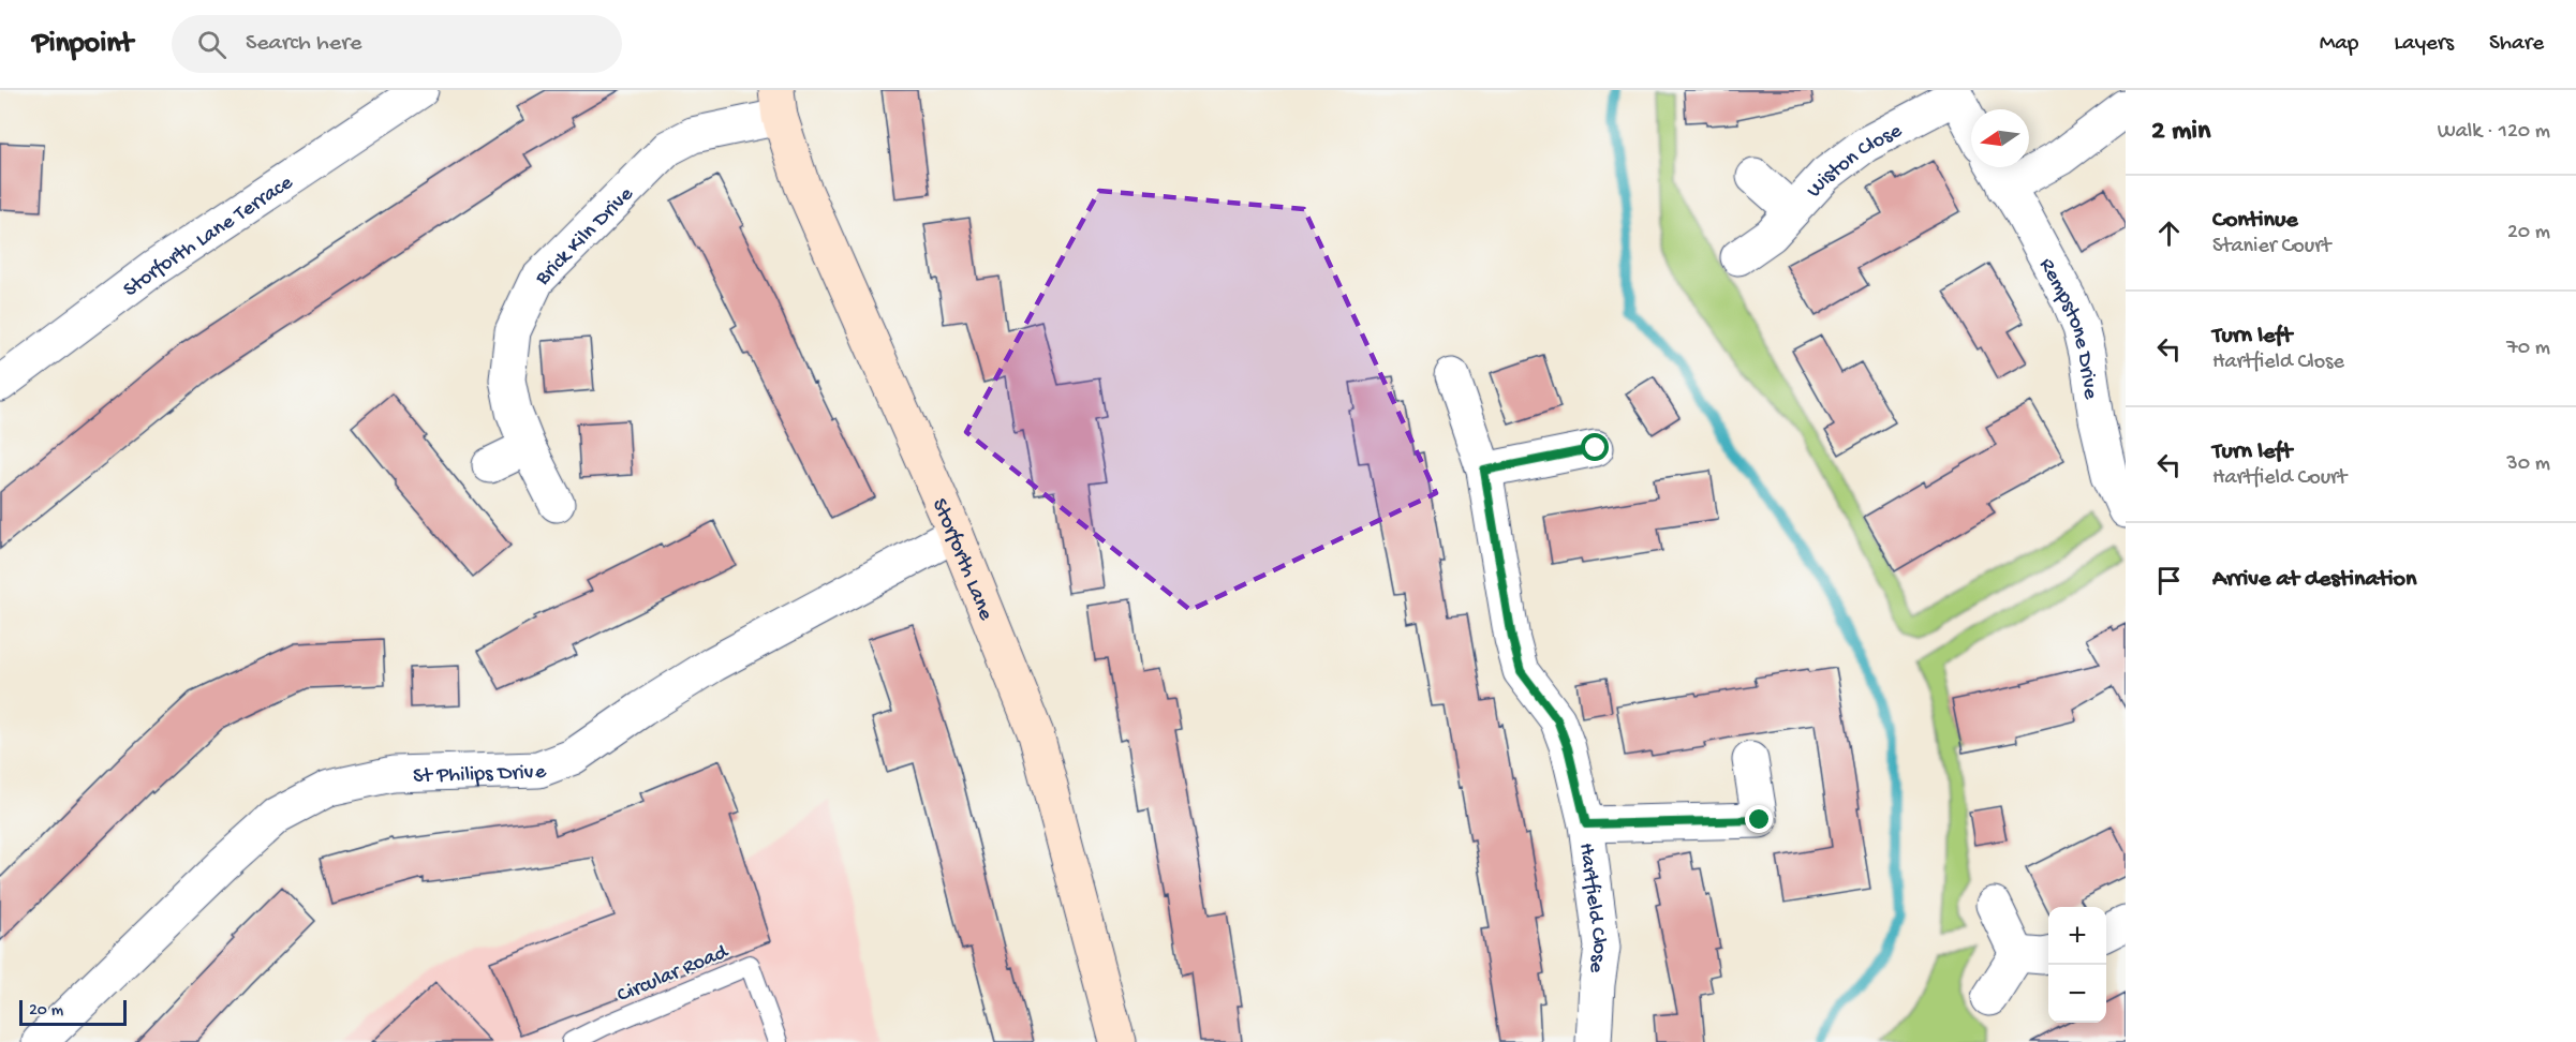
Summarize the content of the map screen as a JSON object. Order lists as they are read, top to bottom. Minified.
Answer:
{"streets":{"street":["Wiston Close","Storforth Lane Terrace","Brick Kiln Drive","Rempstone Drive","Storforth Lane","St Philips Drive","Hartfield Close"],"lane":["Circular Road"]},"crossings":[["Brick Kiln Drive","Storforth Lane"],["Storforth Lane","St Philips Drive"]],"scale_bar":"20 m","north":"left","page":{"header":"Pinpoint","search":"Search here","nav":["Map","Layers","Share"],"heading":["2 min","Walk · 120 m"],"list":[["Continue","Stanier Court","20 m"],["Turn left","Hartfield Close","70 m"],["Turn left","Hartfield Court","30 m"],"Arrive at destination"],"map_buttons":["+","−"],"scale":"20 m"}}
